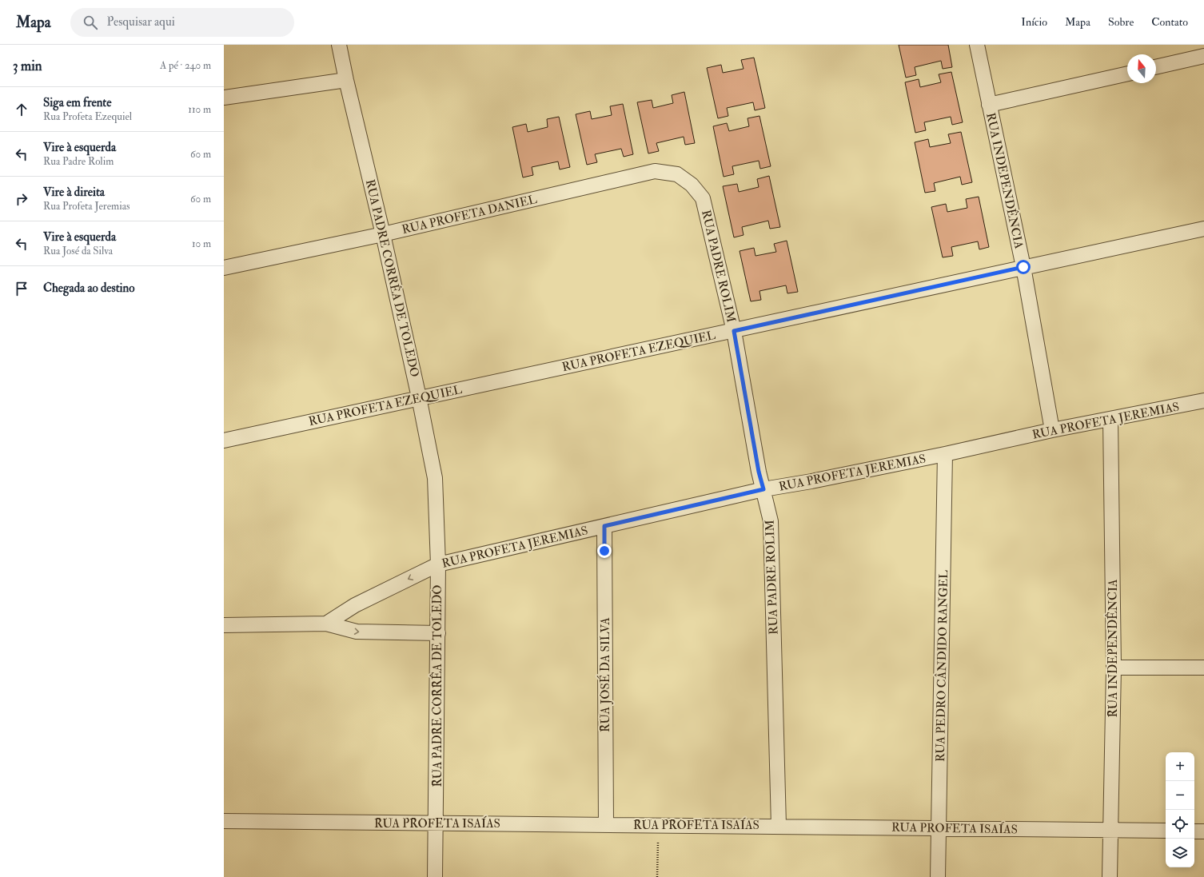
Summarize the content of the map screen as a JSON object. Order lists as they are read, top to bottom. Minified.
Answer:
{"streets":{"street":["RUA INDEPENDÊNCIA","RUA PROFETA DANIEL","RUA PADRE ROLIM","RUA PADRE CORRÊA DE TOLEDO","RUA PROFETA EZEQUIEL","RUA PROFETA JEREMIAS","RUA PEDRO CÂNDIDO RANGEL","RUA JOSÉ DA SILVA","RUA PROFETA ISAÍAS"]},"crossings":[["RUA INDEPENDÊNCIA","RUA PROFETA EZEQUIEL"],["RUA INDEPENDÊNCIA","RUA PROFETA JEREMIAS"],["RUA INDEPENDÊNCIA","RUA PROFETA ISAÍAS"],["RUA PROFETA DANIEL","RUA PADRE ROLIM"],["RUA PROFETA DANIEL","RUA PADRE CORRÊA DE TOLEDO"],["RUA PADRE ROLIM","RUA PROFETA EZEQUIEL"],["RUA PADRE ROLIM","RUA PROFETA JEREMIAS"],["RUA PADRE ROLIM","RUA PROFETA ISAÍAS"],["RUA PADRE CORRÊA DE TOLEDO","RUA PROFETA EZEQUIEL"],["RUA PADRE CORRÊA DE TOLEDO","RUA PROFETA JEREMIAS"],["RUA PADRE CORRÊA DE TOLEDO","RUA PROFETA ISAÍAS"],["RUA PROFETA JEREMIAS","RUA PEDRO CÂNDIDO RANGEL"],["RUA PROFETA JEREMIAS","RUA JOSÉ DA SILVA"],["RUA PEDRO CÂNDIDO RANGEL","RUA PROFETA ISAÍAS"],["RUA JOSÉ DA SILVA","RUA PROFETA ISAÍAS"]],"north":"top","page":{"header":"Mapa","search":"Pesquisar aqui","nav":["Início","Mapa","Sobre","Contato"],"heading":["3 min","A pé · 240 m"],"list":[["Siga em frente","Rua Profeta Ezequiel","110 m"],["Vire à esquerda","Rua Padre Rolim","60 m"],["Vire à direita","Rua Profeta Jeremias","60 m"],["Vire à esquerda","Rua José da Silva","10 m"],"Chegada ao destino"],"map_buttons":["+","−"]}}
